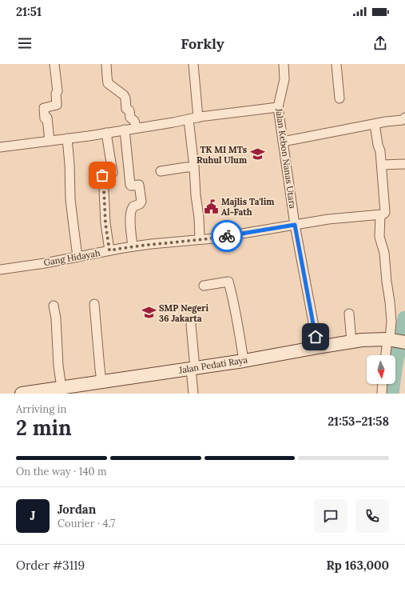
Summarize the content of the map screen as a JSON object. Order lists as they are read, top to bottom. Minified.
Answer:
{"streets":{"street":["Jalan Kebon Nanas Utara","Gang Hidayah","Jalan Pedati Raya"]},"crossings":[["Jalan Kebon Nanas Utara","Gang Hidayah"],["Jalan Kebon Nanas Utara","Jalan Pedati Raya"]],"places":{"school or university":["TK MI MTs Ruhul Ulum","SMP Negeri 36 Jakarta"],"public building":["Majlis Ta'lim Al-Fath"]},"north":"bottom","page":{"status":"21:51","header":"Forkly","heading":["2 min","Arriving in","21:53–21:58"],"panel":["Jordan","Courier · 4.7","Order #3119","Rp 163,000"],"bar":"On the way · 140 m","round":"J"}}
